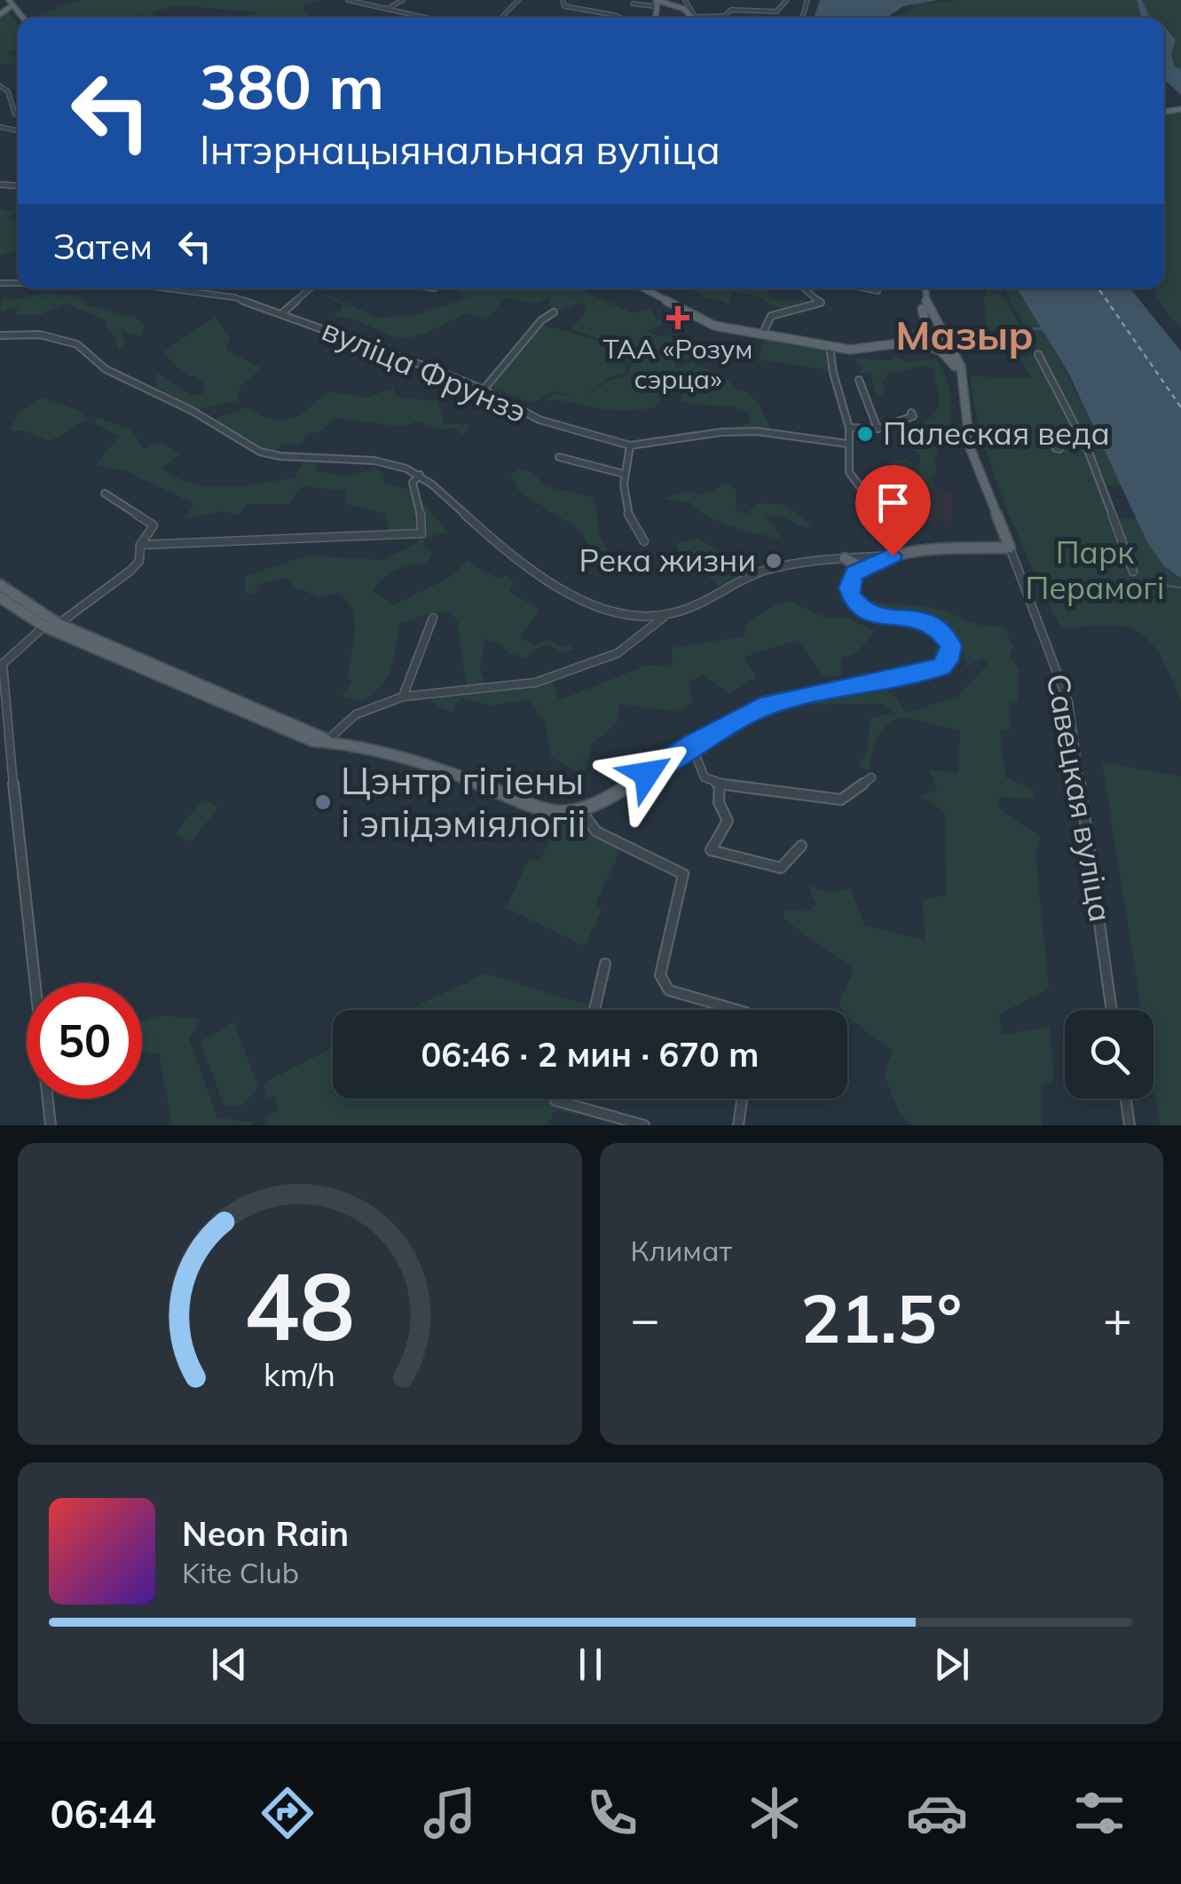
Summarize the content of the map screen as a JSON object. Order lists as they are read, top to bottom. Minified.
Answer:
{"streets":{"main road":["Савецкая вуліца"],"street":["вуліца Фрунзэ"]},"districts":["Мазыр"],"parks":["Парк Перамогі"],"places":{"health":["ТАА «Розум сэрца»"],"other":["Палеская веда","Река жизни","Цэнтр гігіены і эпідэміялогіі"]},"page":{"turn":["380 m","Інтэрнацыянальная вуліца"],"then":"Затем","limit":"50","trip":"06:46 · 2 мин · 670 m","tile":"Климат","heat":["−","21.5°","+"],"song":["Neon Rain","Kite Club"],"tabs":"06:44","gauge":["48","km/h"]}}
